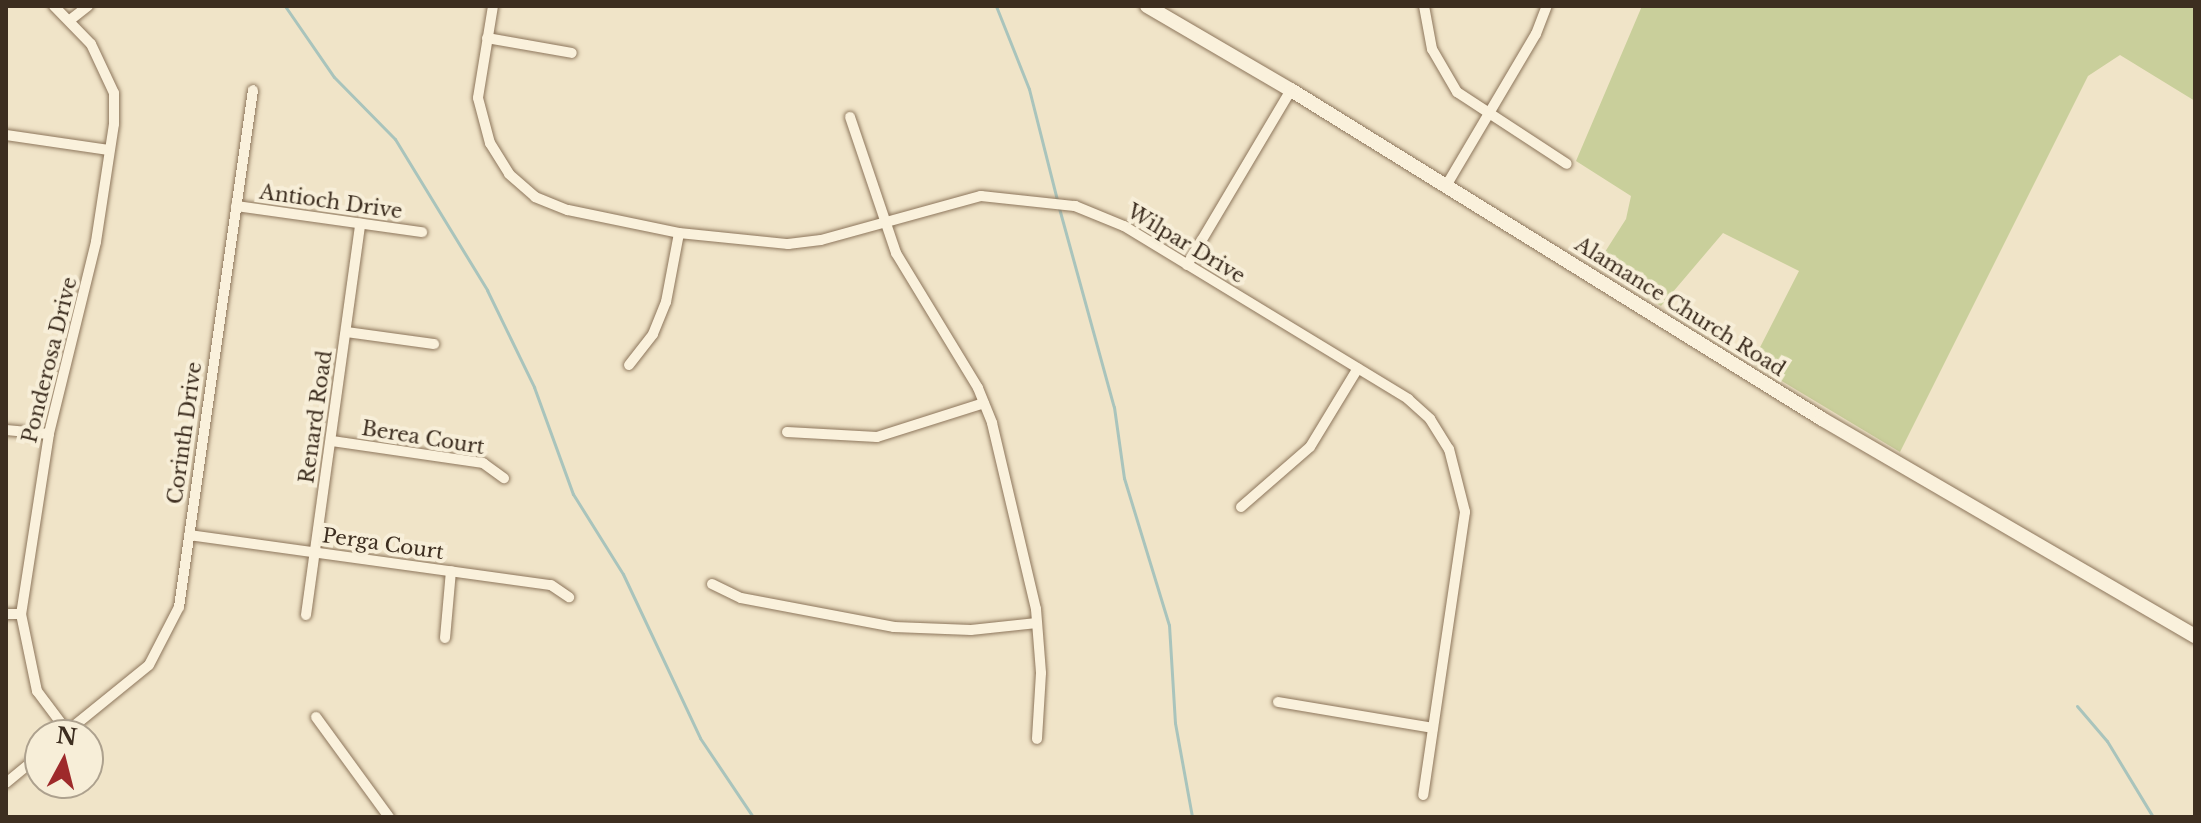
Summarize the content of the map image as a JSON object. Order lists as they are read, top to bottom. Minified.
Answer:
{"streets":{"main road":["Alamance Church Road"],"street":["Antioch Drive","Wilpar Drive","Ponderosa Drive","Renard Road","Corinth Drive","Berea Court","Perga Court"]},"crossings":[["Antioch Drive","Renard Road"],["Antioch Drive","Corinth Drive"],["Renard Road","Berea Court"],["Renard Road","Perga Court"],["Corinth Drive","Perga Court"]],"north":"top"}
